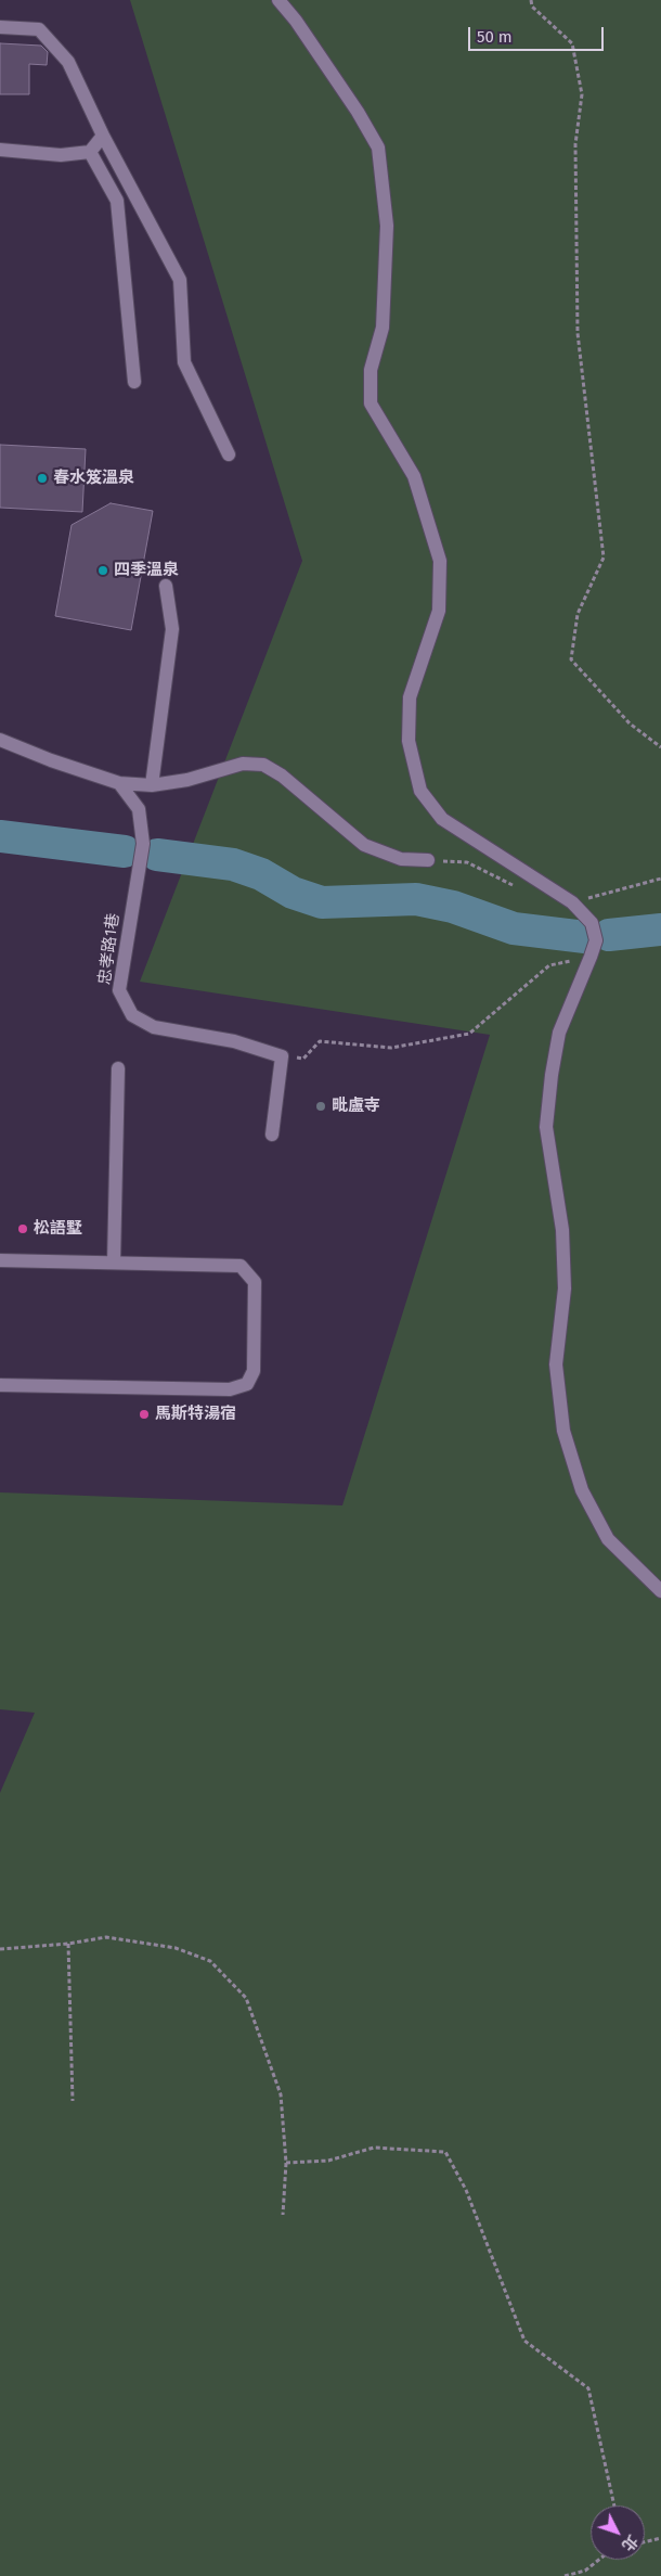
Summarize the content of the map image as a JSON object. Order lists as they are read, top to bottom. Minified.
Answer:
{"streets":{"street":["忠孝路1巷"]},"places":["春水笈溫泉","四季溫泉","毗盧寺","松語墅","馬斯特湯宿"],"scale_bar":"50 m","north":"bottom right"}
